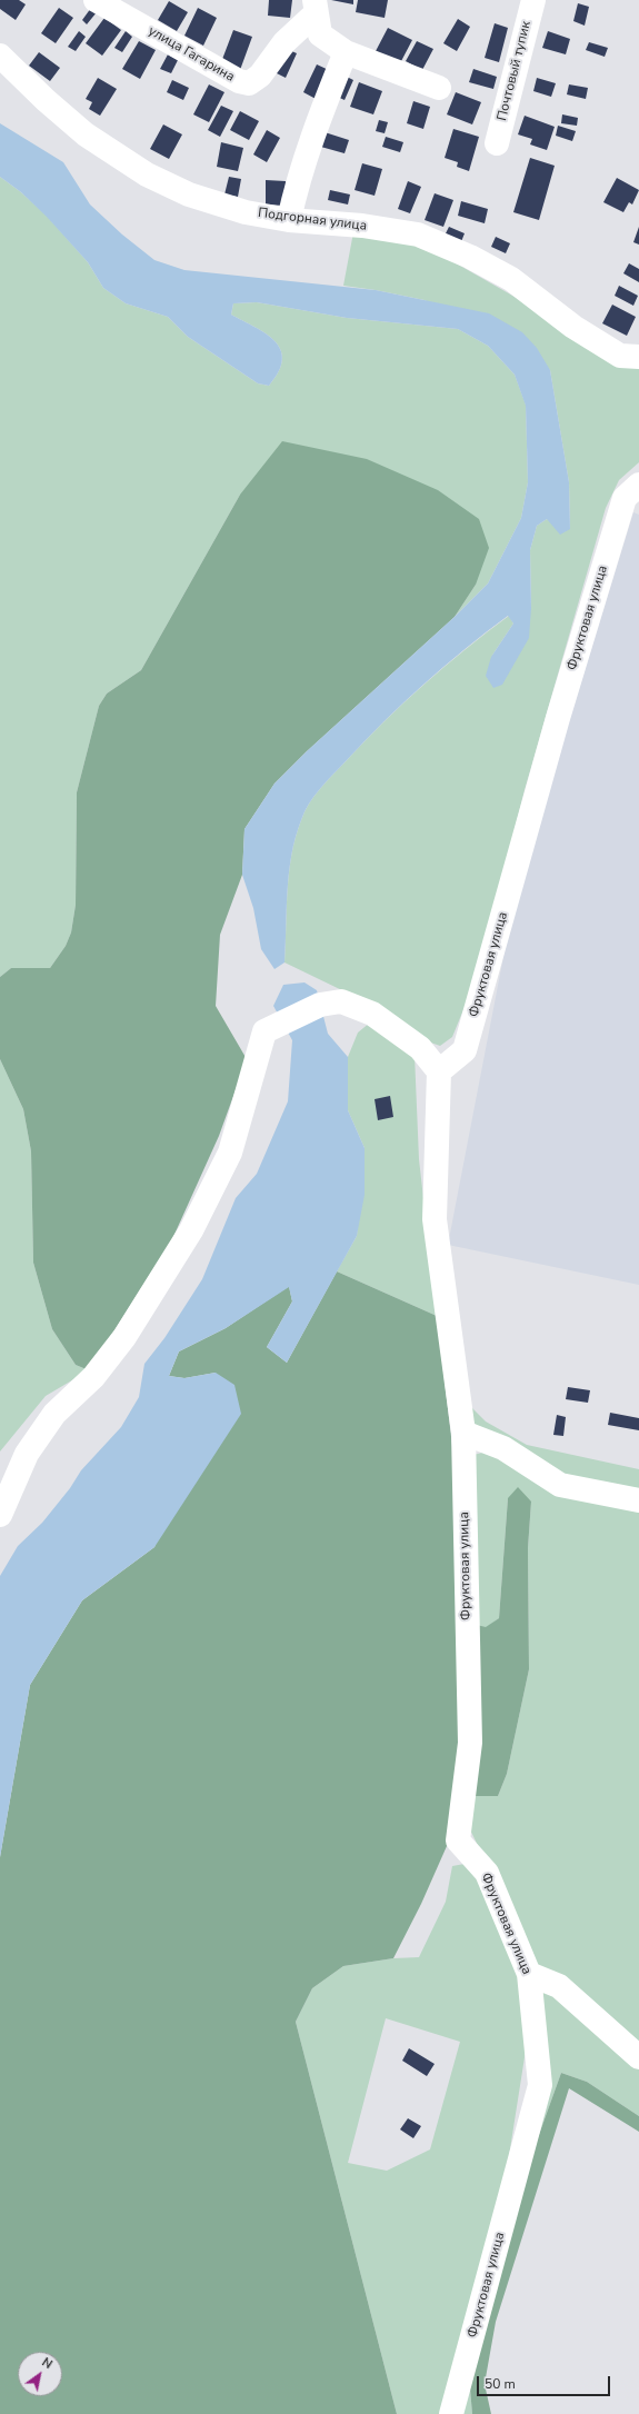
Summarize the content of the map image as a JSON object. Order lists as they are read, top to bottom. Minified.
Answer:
{"streets":{"street":["улица Гагарина","Почтовый тупик","Подгорная улица","Фруктовая улица"]},"scale_bar":"50 m","north":"top right"}
